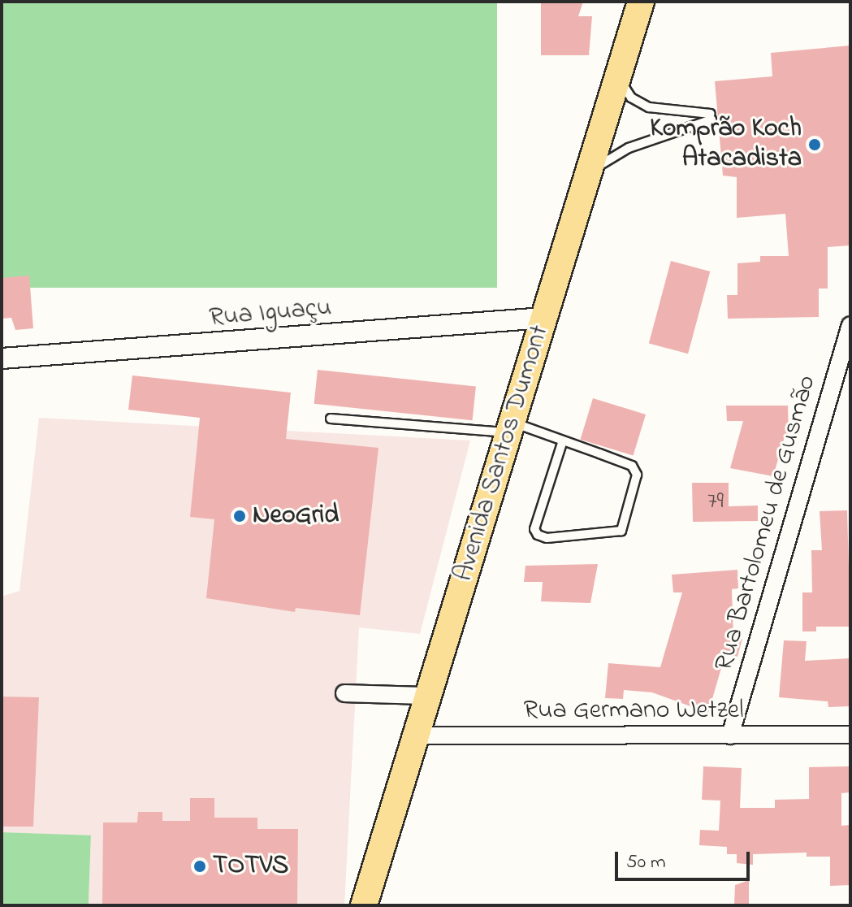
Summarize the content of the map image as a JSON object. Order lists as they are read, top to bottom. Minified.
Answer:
{"streets":{"main road":["Avenida Santos Dumont"],"street":["Rua Iguaçu","Rua Bartolomeu de Gusmão","Rua Germano Wetzel"]},"crossings":[["Rua Iguaçu","Avenida Santos Dumont"],["Avenida Santos Dumont","Rua Germano Wetzel"],["Rua Bartolomeu de Gusmão","Rua Germano Wetzel"]],"places":["Komprão Koch Atacadista","NeoGrid","TOTVS"],"house_numbers":["79"],"scale_bar":"50 m"}
